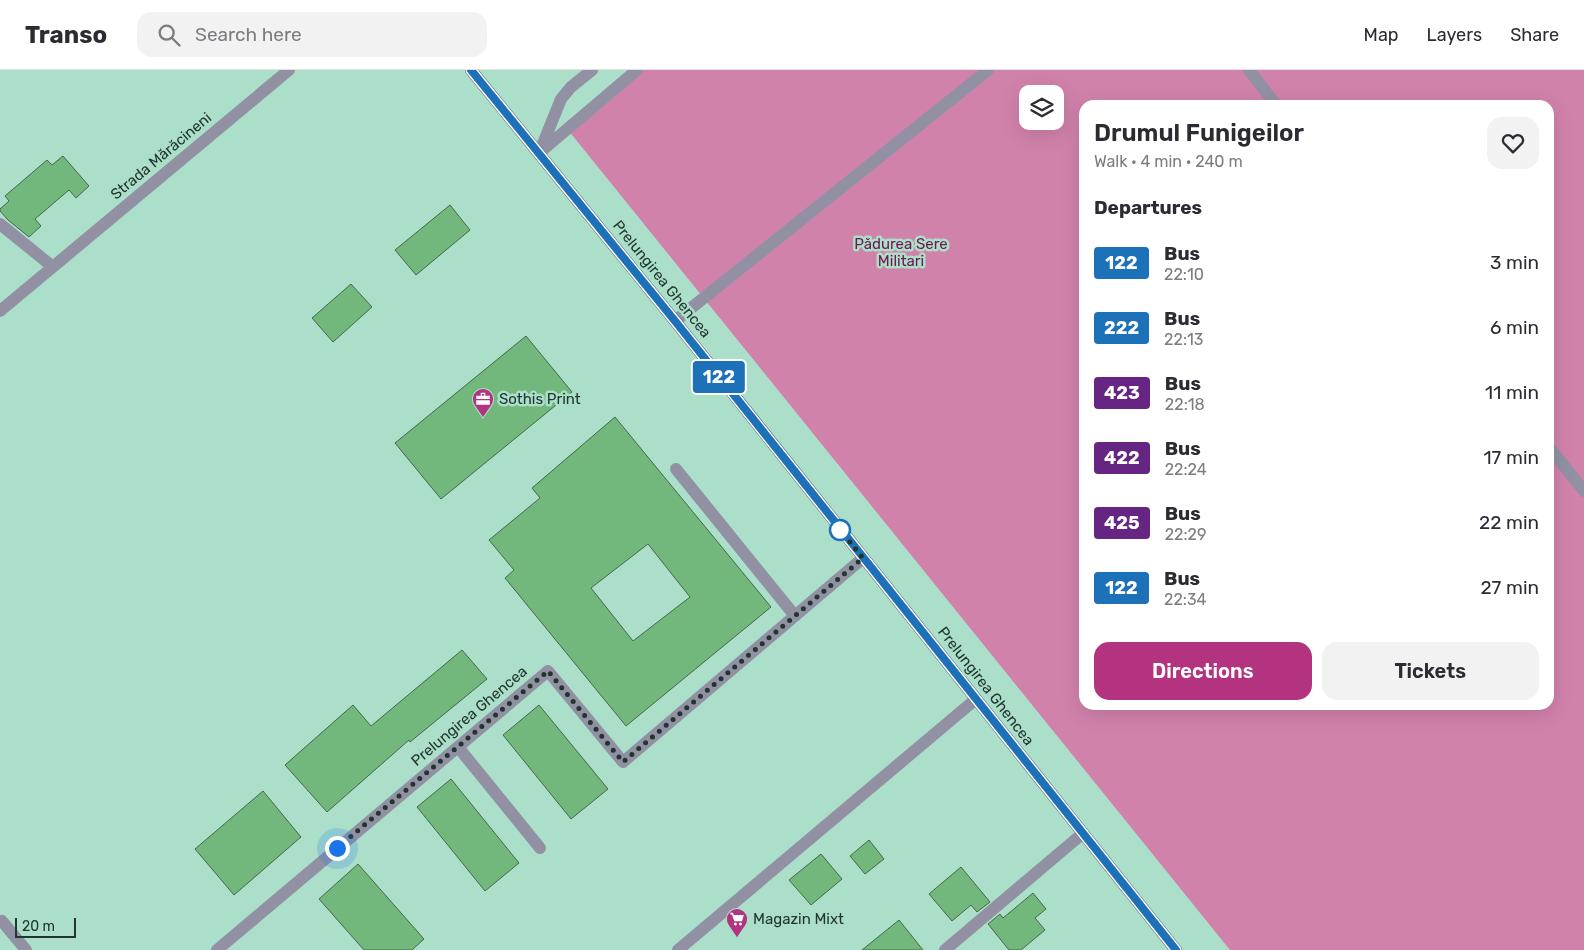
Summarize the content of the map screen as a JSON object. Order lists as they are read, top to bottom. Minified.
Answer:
{"streets":{"main road":["Prelungirea Ghencea"],"street":["Strada Mărăcineni"]},"parks":["Pădurea Sere Militari"],"places":{"office":["Sothis Print"],"supermarket":["Magazin Mixt"]},"lines":["bus line 122"],"scale_bar":"20 m","page":{"header":"Transo","search":"Search here","nav":["Map","Layers","Share"],"on_map":"122","heading":[["Drumul Funigeilor","Walk · 4 min · 240 m"],"Departures"],"list":[{"mark":"122","name":"Bus","note":"22:10","value":"3 min"},{"mark":"222","name":"Bus","note":"22:13","value":"6 min"},{"mark":"423","name":"Bus","note":"22:18","value":"11 min"},{"mark":"422","name":"Bus","note":"22:24","value":"17 min"},{"mark":"425","name":"Bus","note":"22:29","value":"22 min"},{"mark":"122","name":"Bus","note":"22:34","value":"27 min"}],"buttons":["Directions","Tickets"],"scale":"20 m"}}
